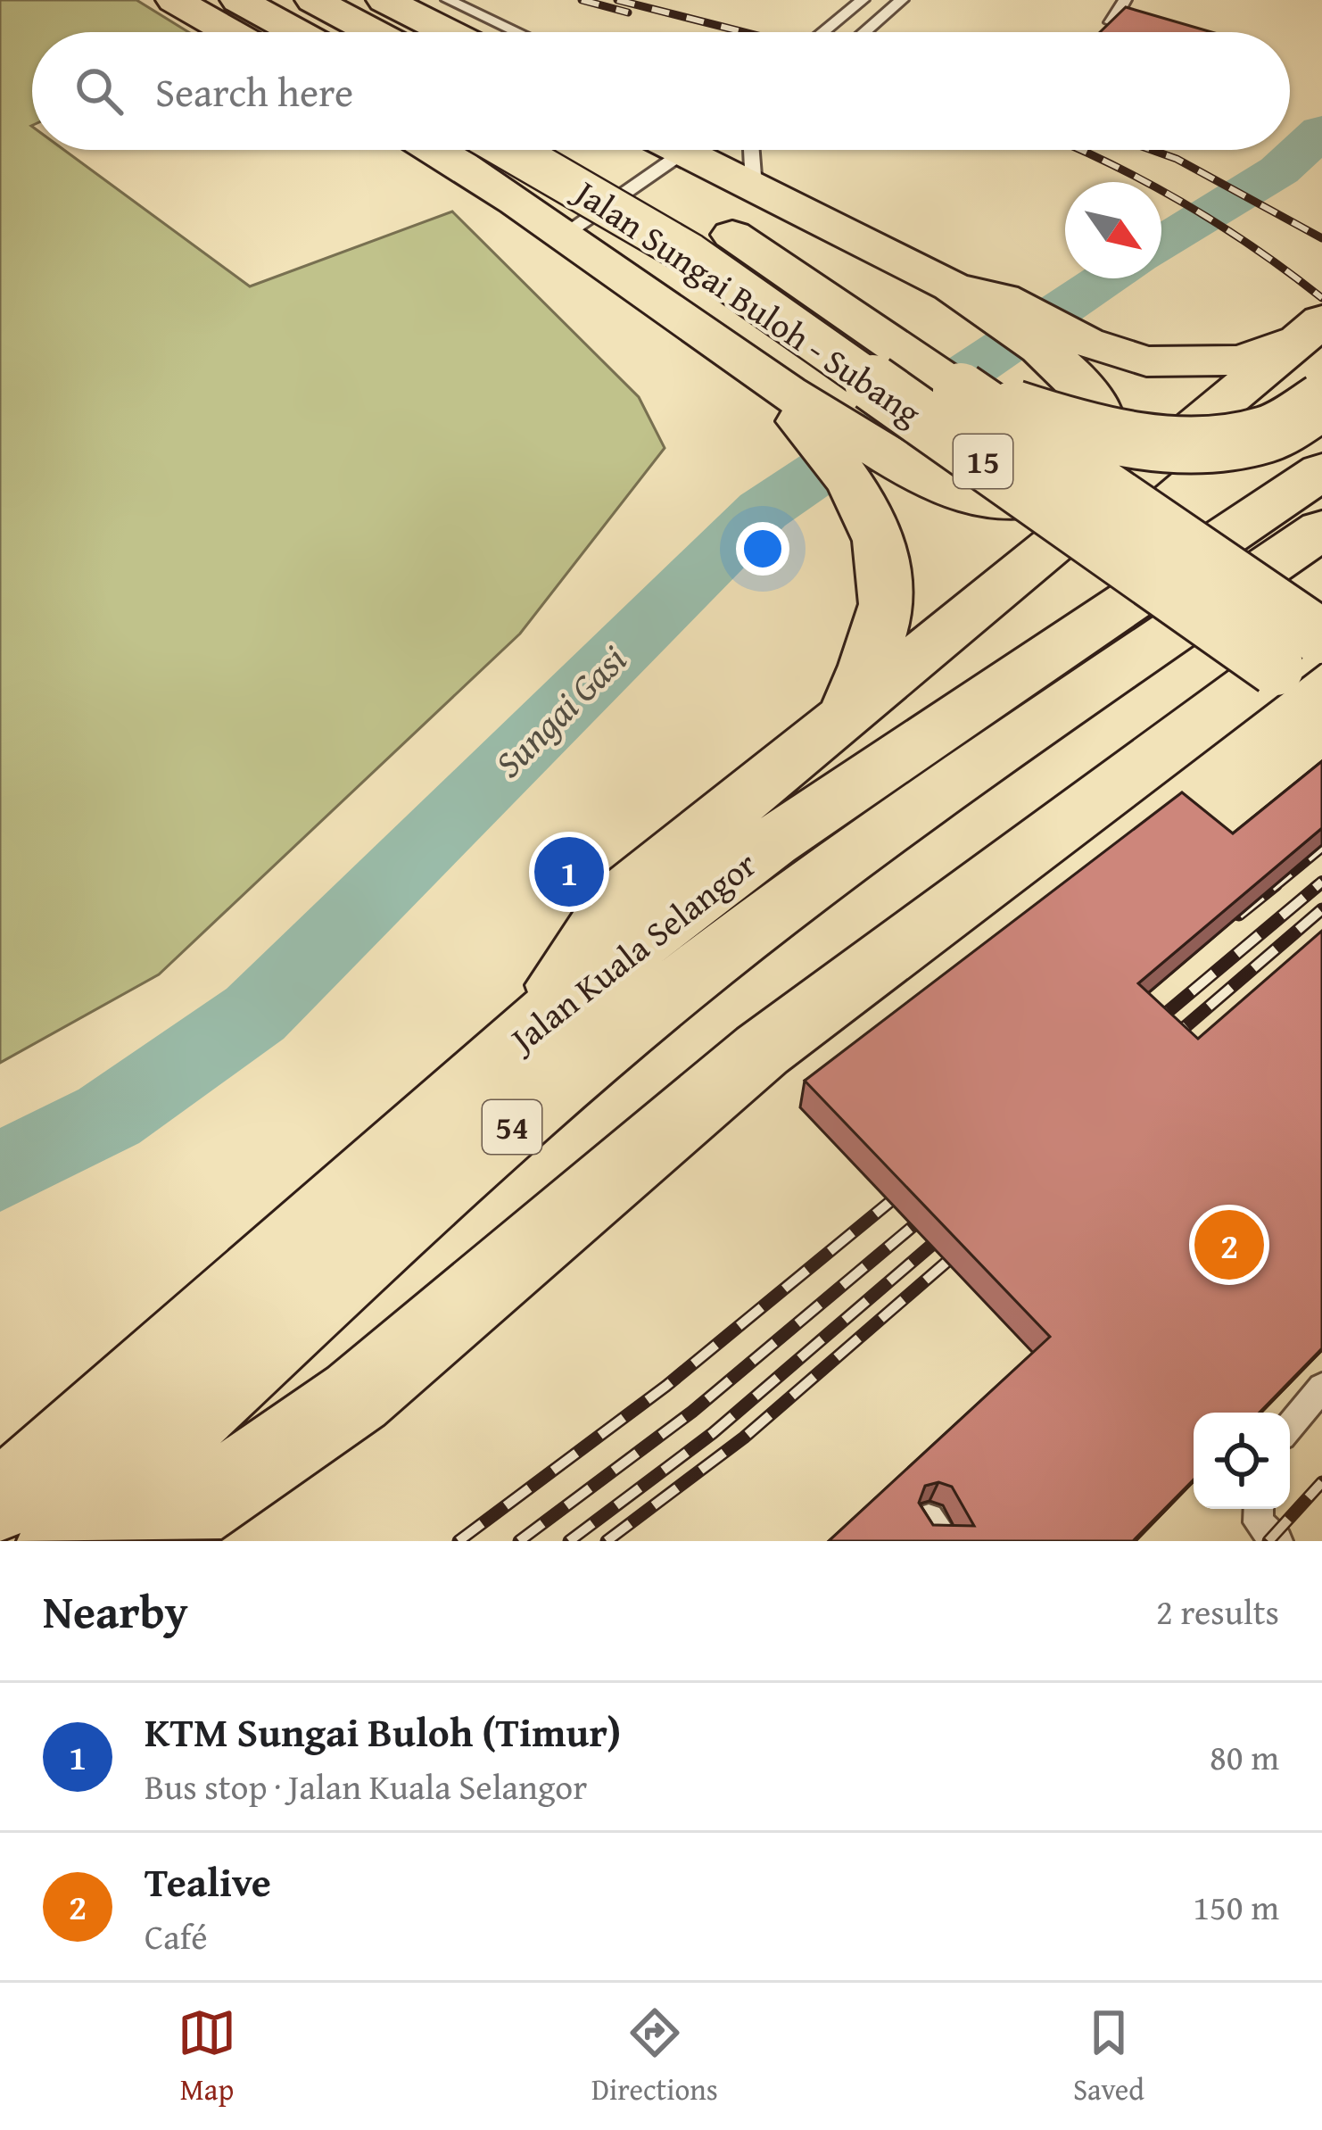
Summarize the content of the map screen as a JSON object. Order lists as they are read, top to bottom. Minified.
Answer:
{"streets":{"highway":["Jalan Sungai Buloh - Subang","15","Jalan Kuala Selangor","54"]},"water":["Sungai Gasi"],"north":"bottom right","page":{"search":"Search here","pins":["1","2"],"heading":["Nearby","2 results"],"list":[{"mark":"1","name":"KTM Sungai Buloh (Timur)","note":"Bus stop · Jalan Kuala Selangor","value":"80 m"},{"mark":"2","name":"Tealive","note":"Café","value":"150 m"}],"nav":["Map","Directions","Saved"]}}
